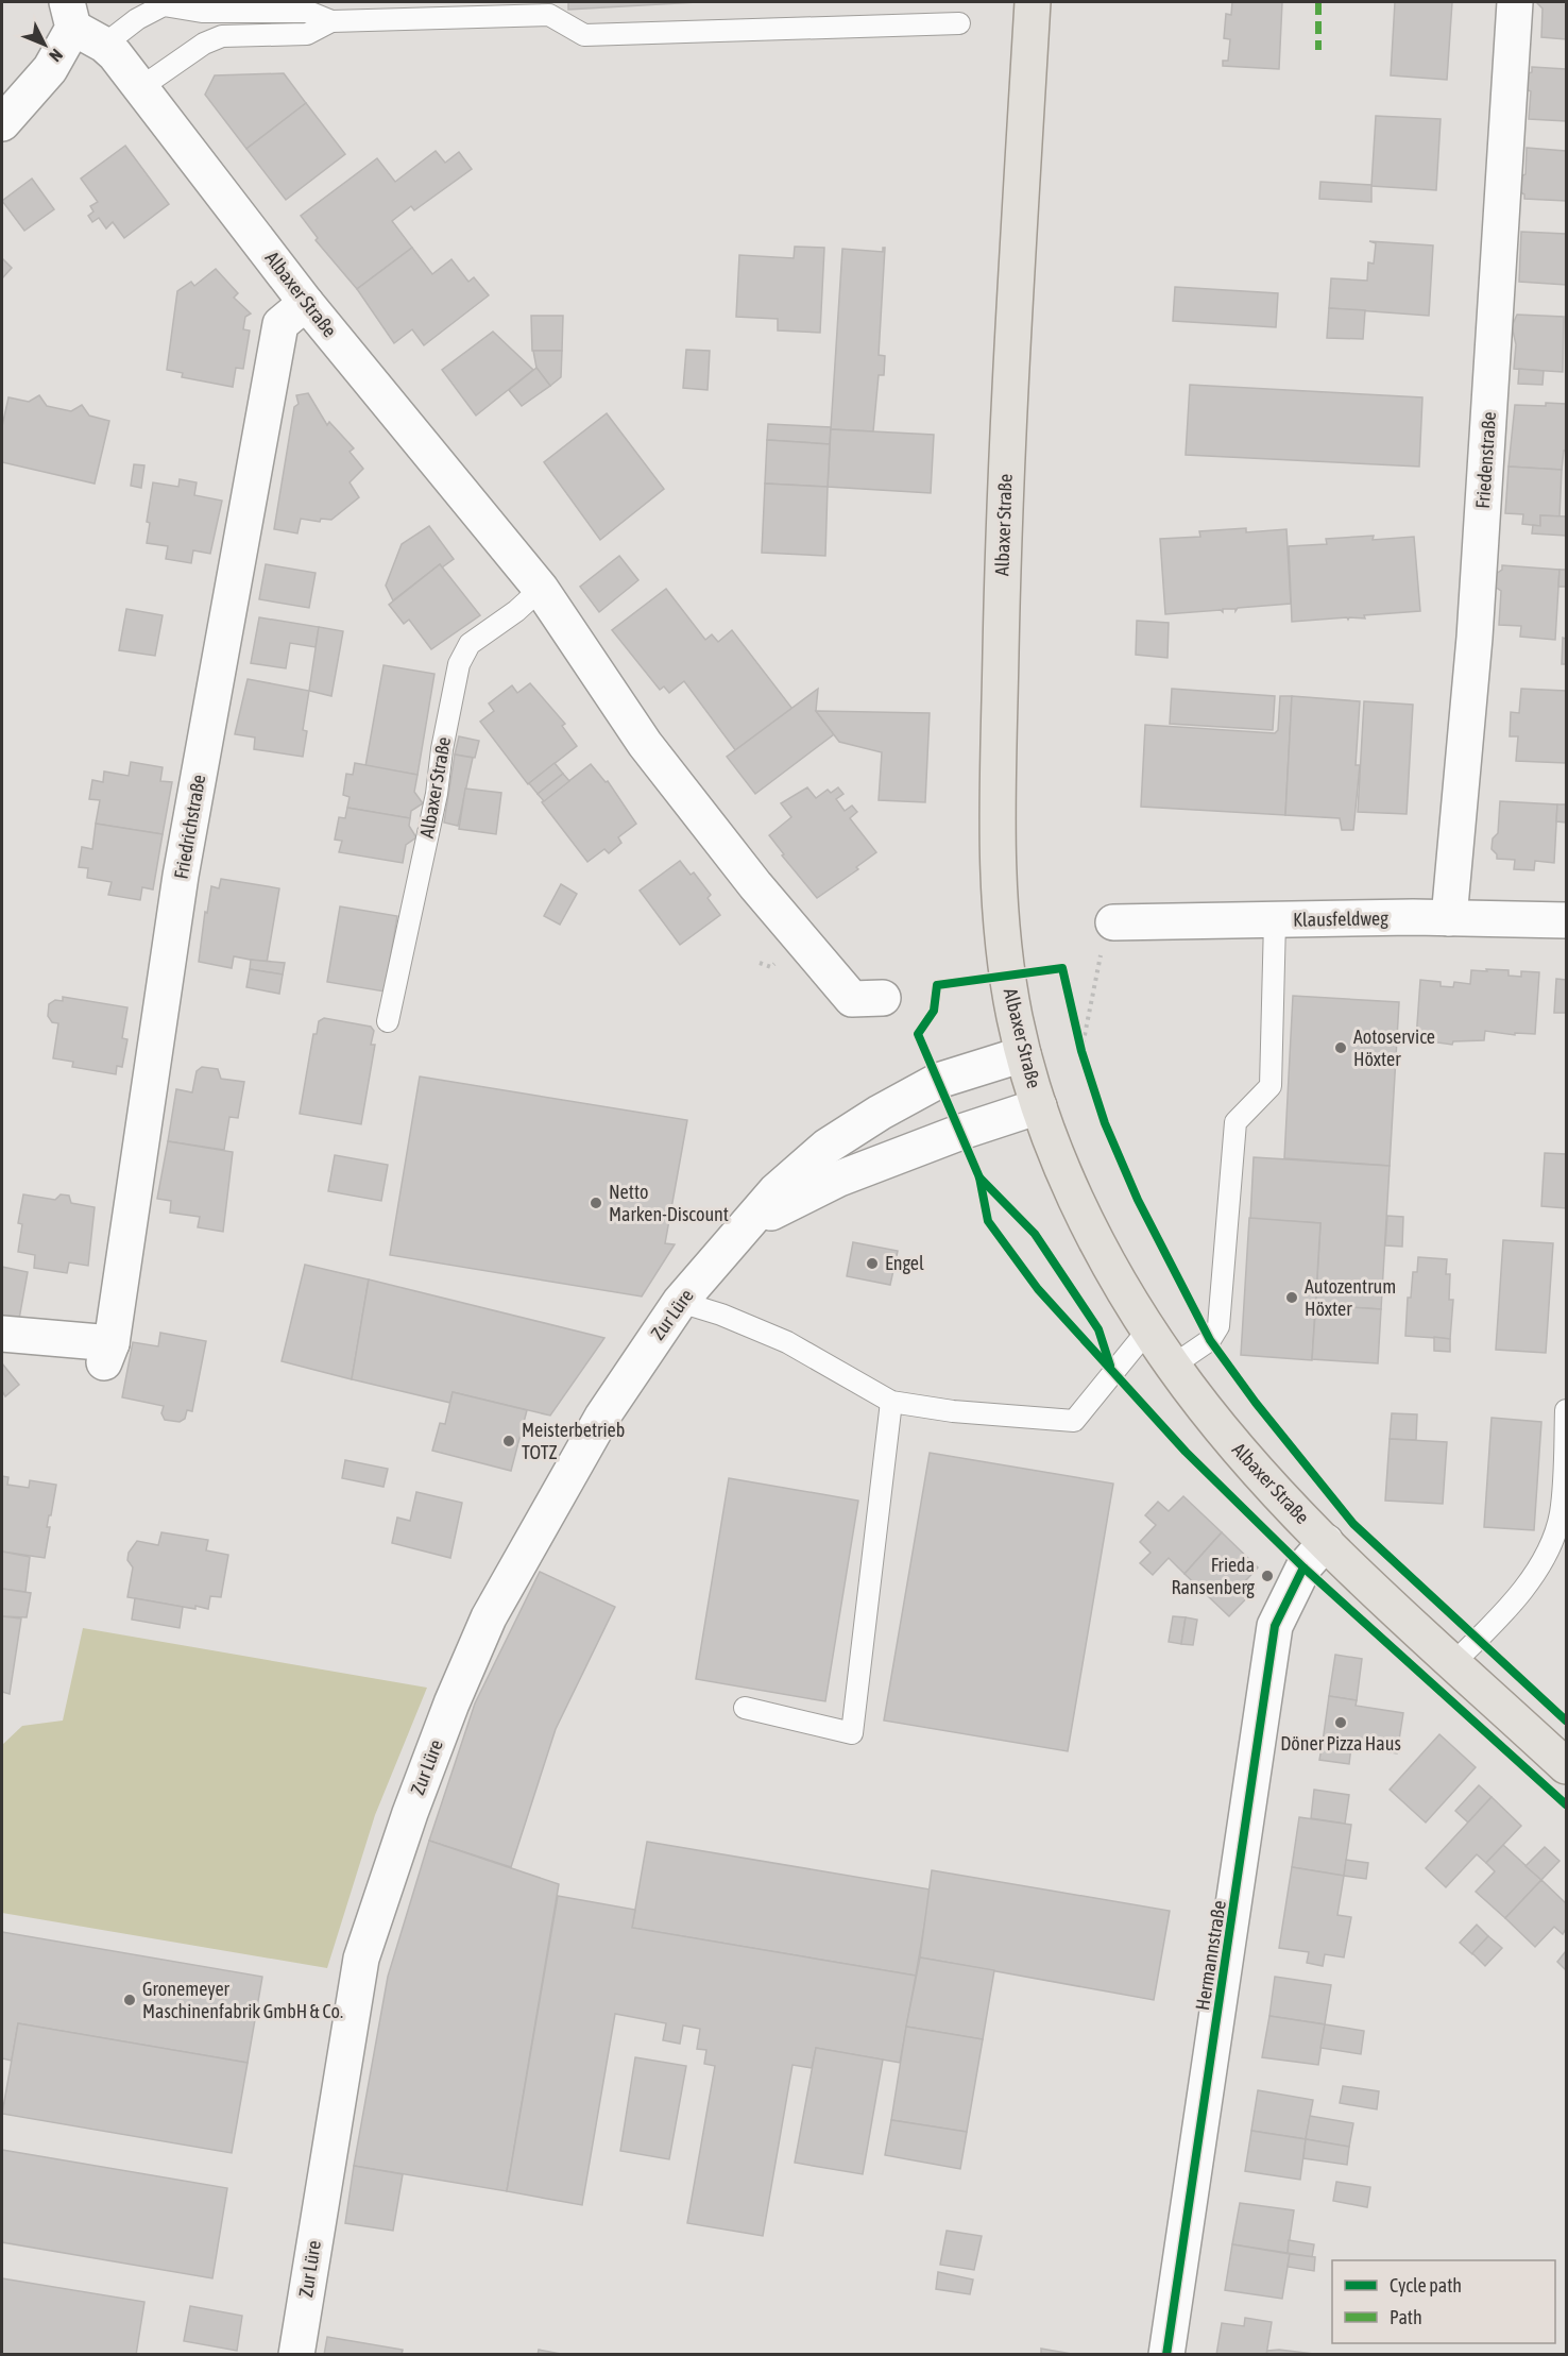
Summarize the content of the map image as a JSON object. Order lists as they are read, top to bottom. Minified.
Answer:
{"streets":{"main road":["Albaxer Straße"],"street":["Friedenstraße","Friedrichstraße","Klausfeldweg","Zur Lüre","Hermannstraße"]},"crossings":[["Albaxer Straße","Friedrichstraße"],["Albaxer Straße","Zur Lüre"],["Albaxer Straße","Hermannstraße"],["Friedenstraße","Klausfeldweg"]],"places":["Aotoservice Höxter","Netto Marken-Discount","Engel","Autozentrum Höxter","Meisterbetrieb TOTZ","Frieda Ransenberg","Döner Pizza Haus","Gronemeyer Maschinenfabrik GmbH & Co."],"legend":["Cycle path","Path"],"north":"bottom right"}
